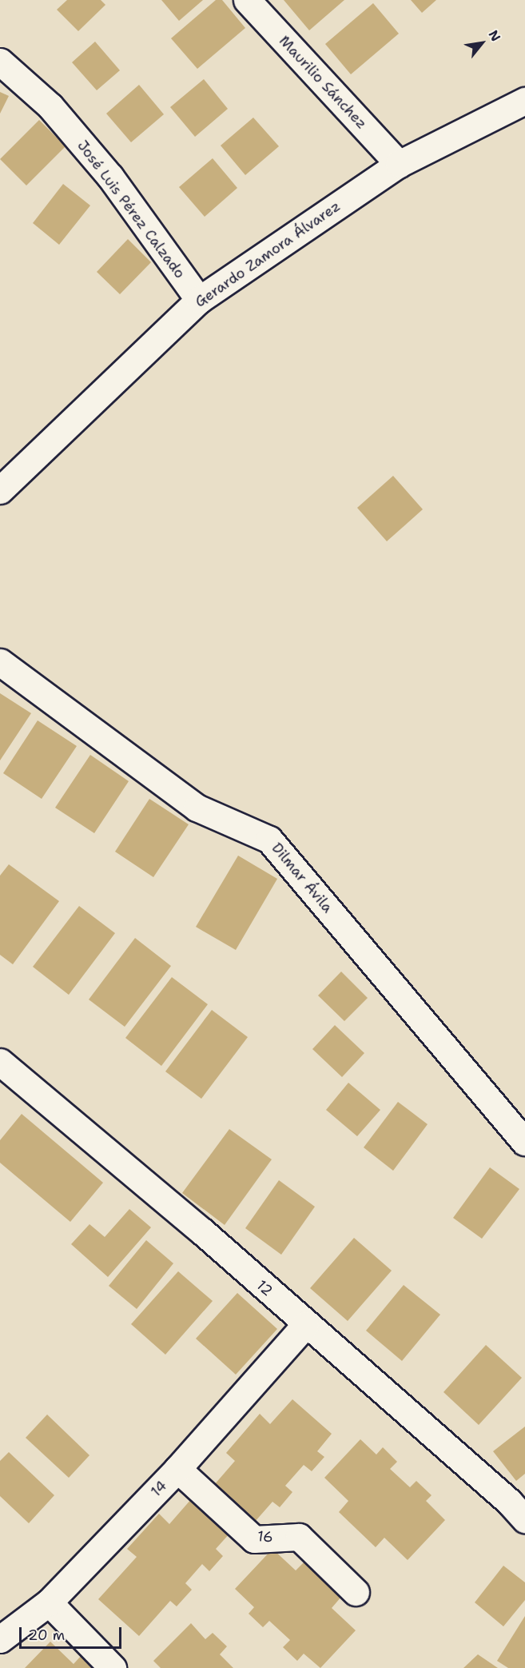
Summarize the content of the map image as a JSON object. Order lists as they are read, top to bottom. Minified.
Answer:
{"streets":{"street":["Maurilio Sánchez","José Luis Pérez Calzado","Gerardo Zamora Álvarez","Dilmar Ávila","12","14","16"]},"crossings":[["Maurilio Sánchez","Gerardo Zamora Álvarez"],["José Luis Pérez Calzado","Gerardo Zamora Álvarez"],["12","14"],["14","16"]],"scale_bar":"20 m","north":"top right"}
